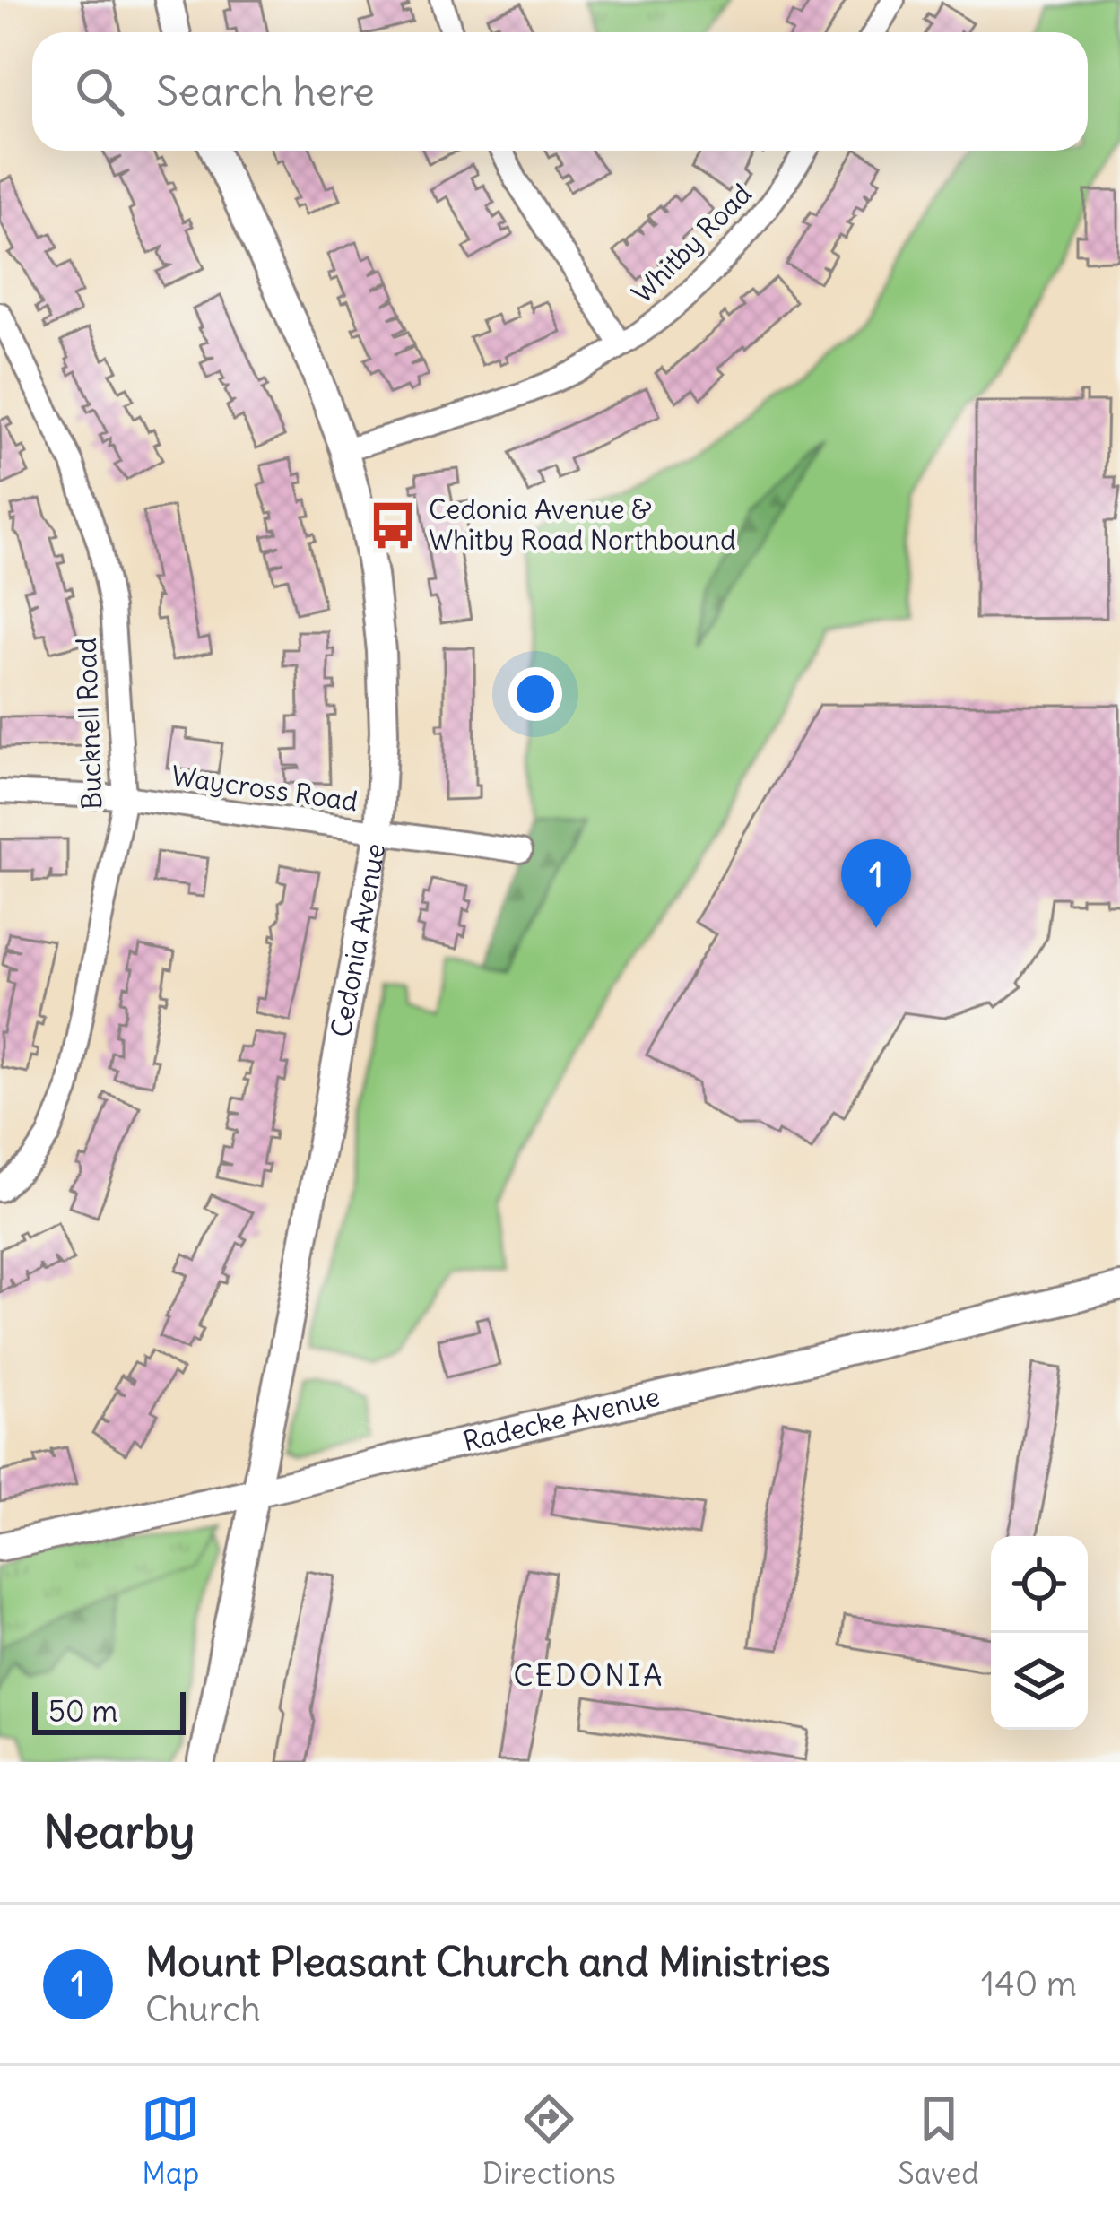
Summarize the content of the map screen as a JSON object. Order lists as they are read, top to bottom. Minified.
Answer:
{"streets":{"street":["Whitby Road","Bucknell Road","Waycross Road","Cedonia Avenue","Radecke Avenue"]},"crossings":[["Whitby Road","Cedonia Avenue"],["Bucknell Road","Waycross Road"],["Waycross Road","Cedonia Avenue"],["Cedonia Avenue","Radecke Avenue"]],"districts":["CEDONIA"],"places":{"bus stop":["Cedonia Avenue & Whitby Road Northbound"]},"scale_bar":"50 m","page":{"search":"Search here","pins":"1","scale":"50 m","heading":"Nearby","list":[{"mark":"1","name":"Mount Pleasant Church and Ministries","note":"Church","value":"140 m"}],"nav":["Map","Directions","Saved"]}}
